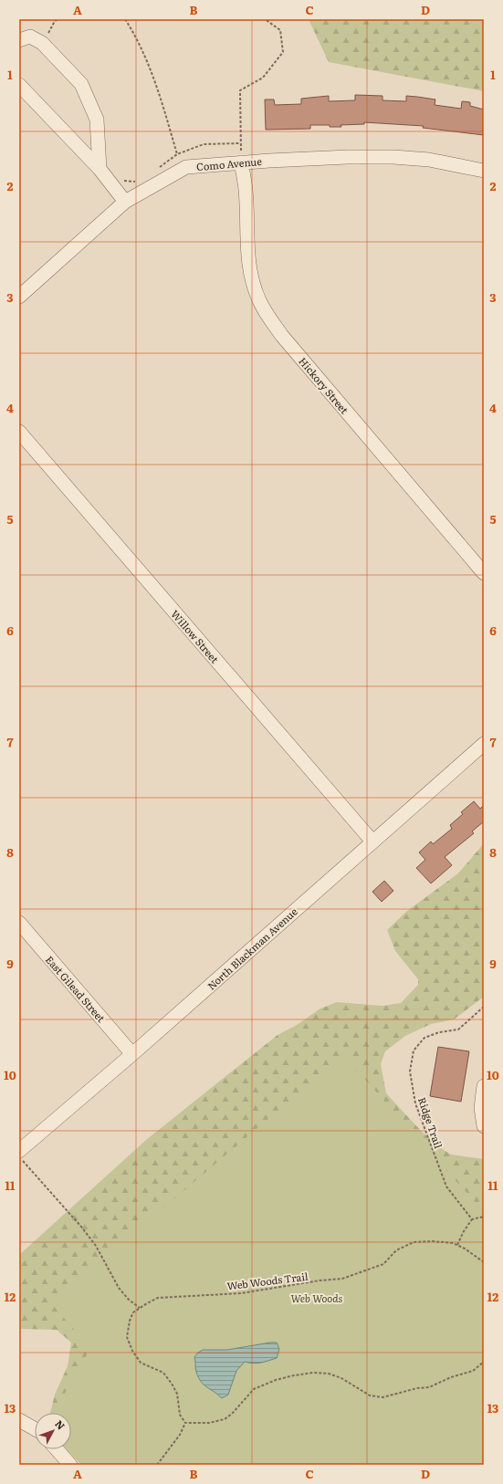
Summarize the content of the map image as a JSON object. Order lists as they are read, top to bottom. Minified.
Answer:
{"streets":{"street":["Como Avenue","Hickory Street","Willow Street","North Blackman Avenue","East Gilead Street"],"path":["Ridge Trail","Web Woods Trail"]},"crossings":[["Como Avenue","Hickory Street"],["Willow Street","North Blackman Avenue"],["North Blackman Avenue","East Gilead Street"]],"parks":["Web Woods"],"north":"top right","grid":{"columns":["A","B","C","D"],"rows":["1","2","3","4","5","6","7","8","9","10","11","12","13"]}}
